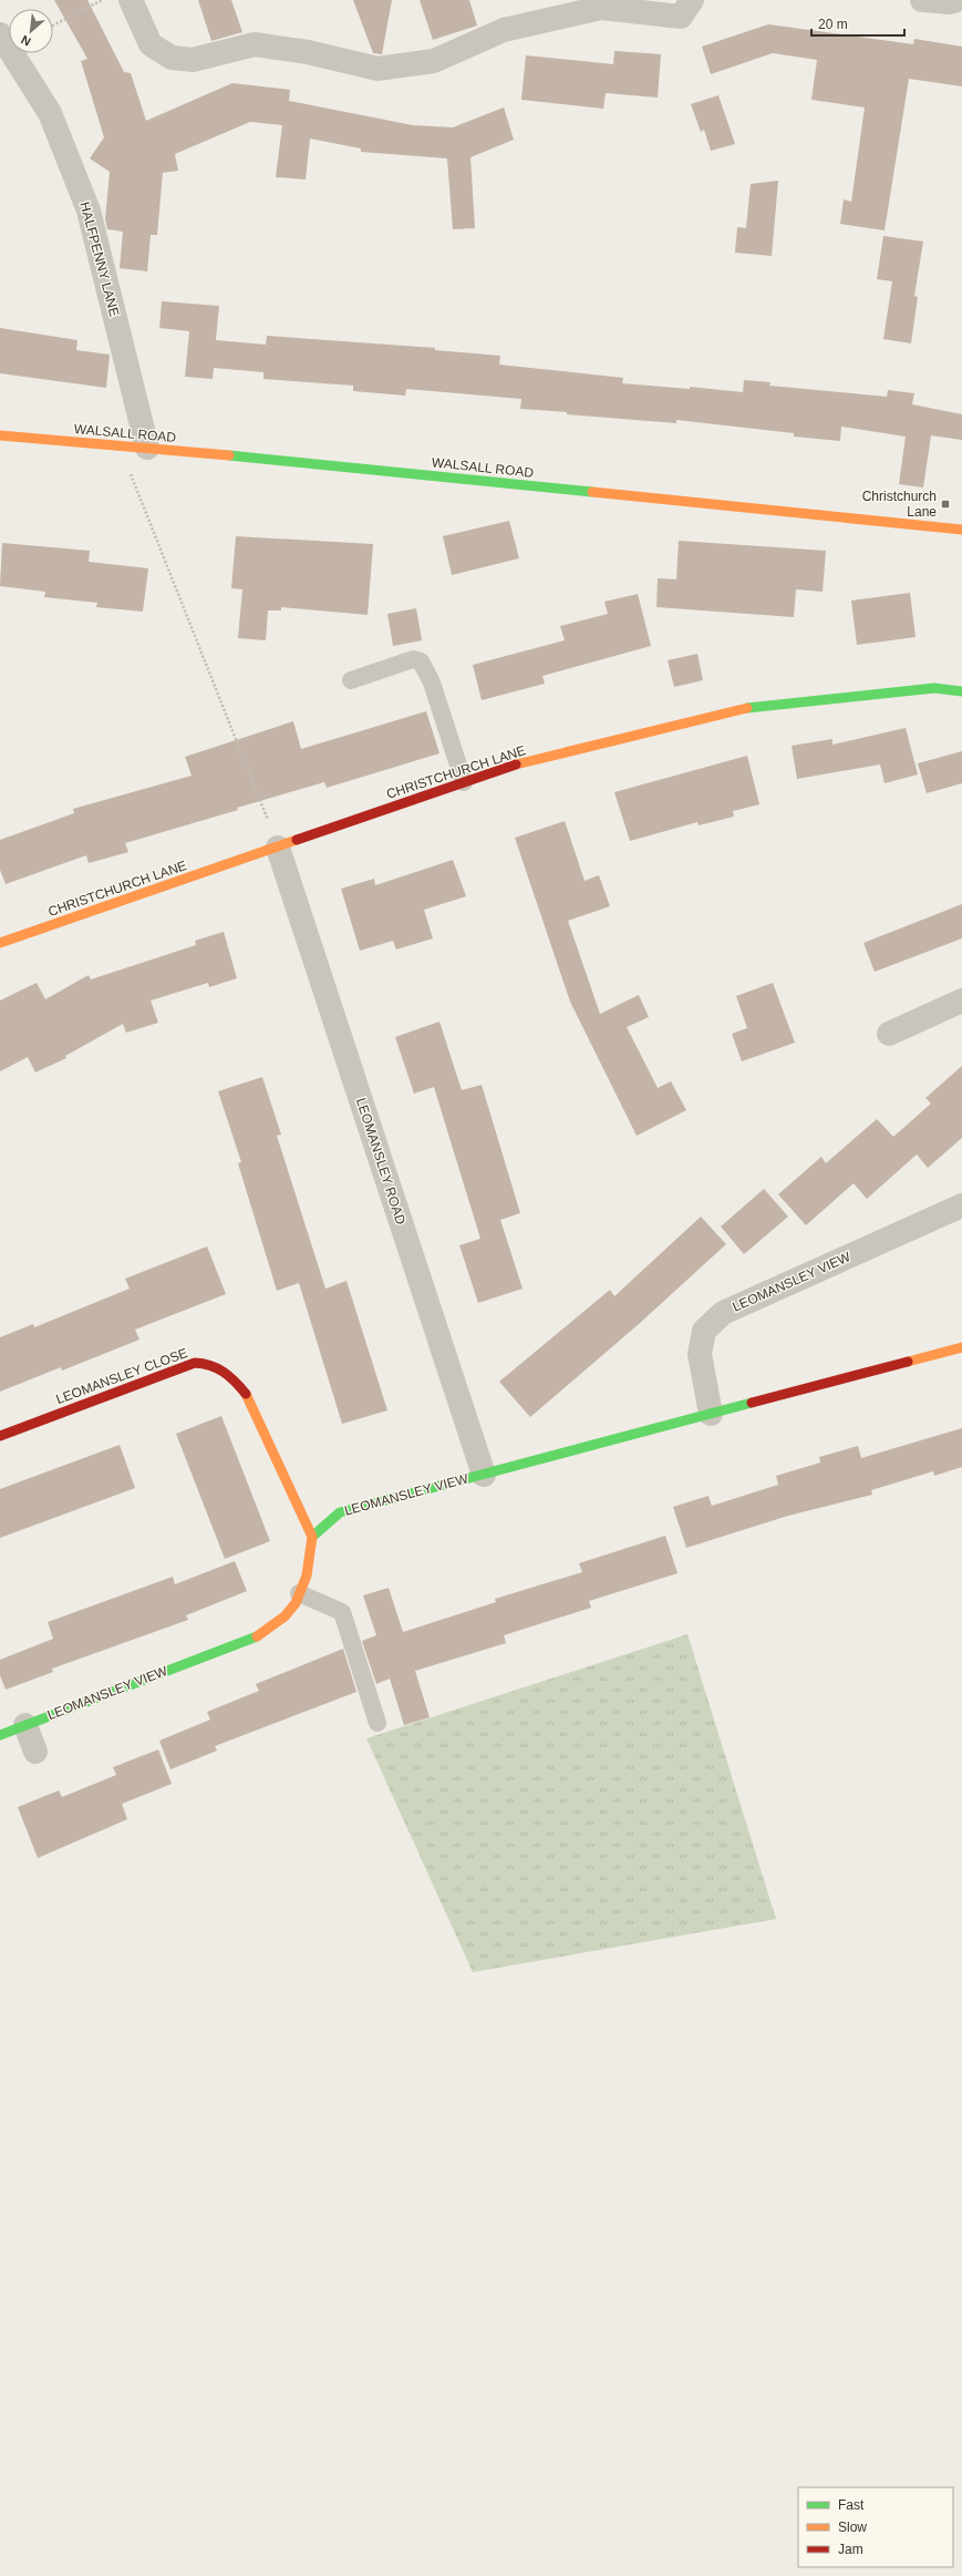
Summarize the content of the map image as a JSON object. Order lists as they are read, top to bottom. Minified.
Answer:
{"streets":{"street":["HALFPENNY LANE","WALSALL ROAD","CHRISTCHURCH LANE","LEOMANSLEY ROAD","LEOMANSLEY VIEW","LEOMANSLEY CLOSE"]},"crossings":[["HALFPENNY LANE","WALSALL ROAD"],["CHRISTCHURCH LANE","LEOMANSLEY ROAD"],["LEOMANSLEY ROAD","LEOMANSLEY VIEW"],["LEOMANSLEY VIEW","LEOMANSLEY CLOSE"]],"places":{"transit":["Christchurch Lane"]},"legend":["Fast","Slow","Jam"],"scale_bar":"20 m","north":"bottom left"}
